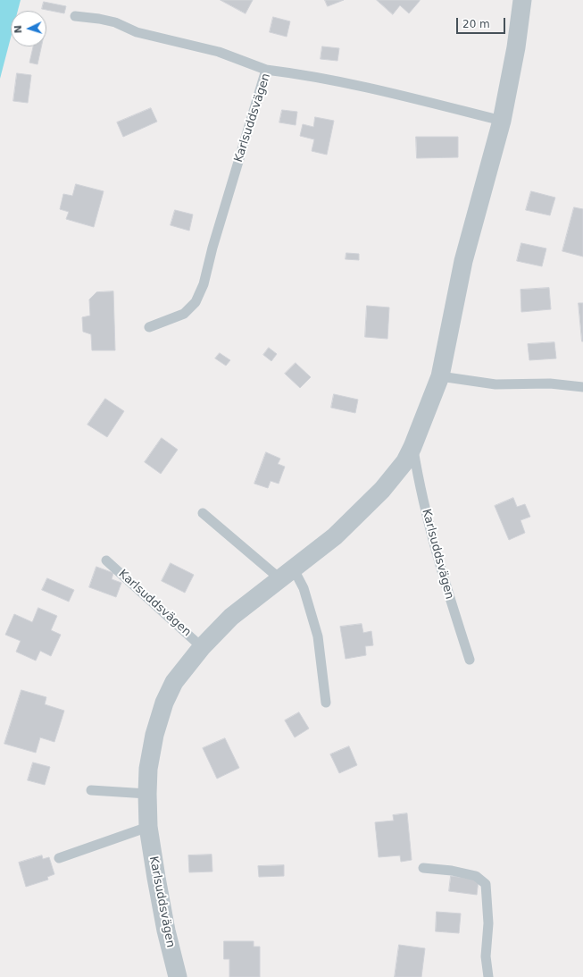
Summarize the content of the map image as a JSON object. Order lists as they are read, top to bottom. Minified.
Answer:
{"streets":{"street":["Karlsuddsvägen"]},"scale_bar":"20 m","north":"left"}
